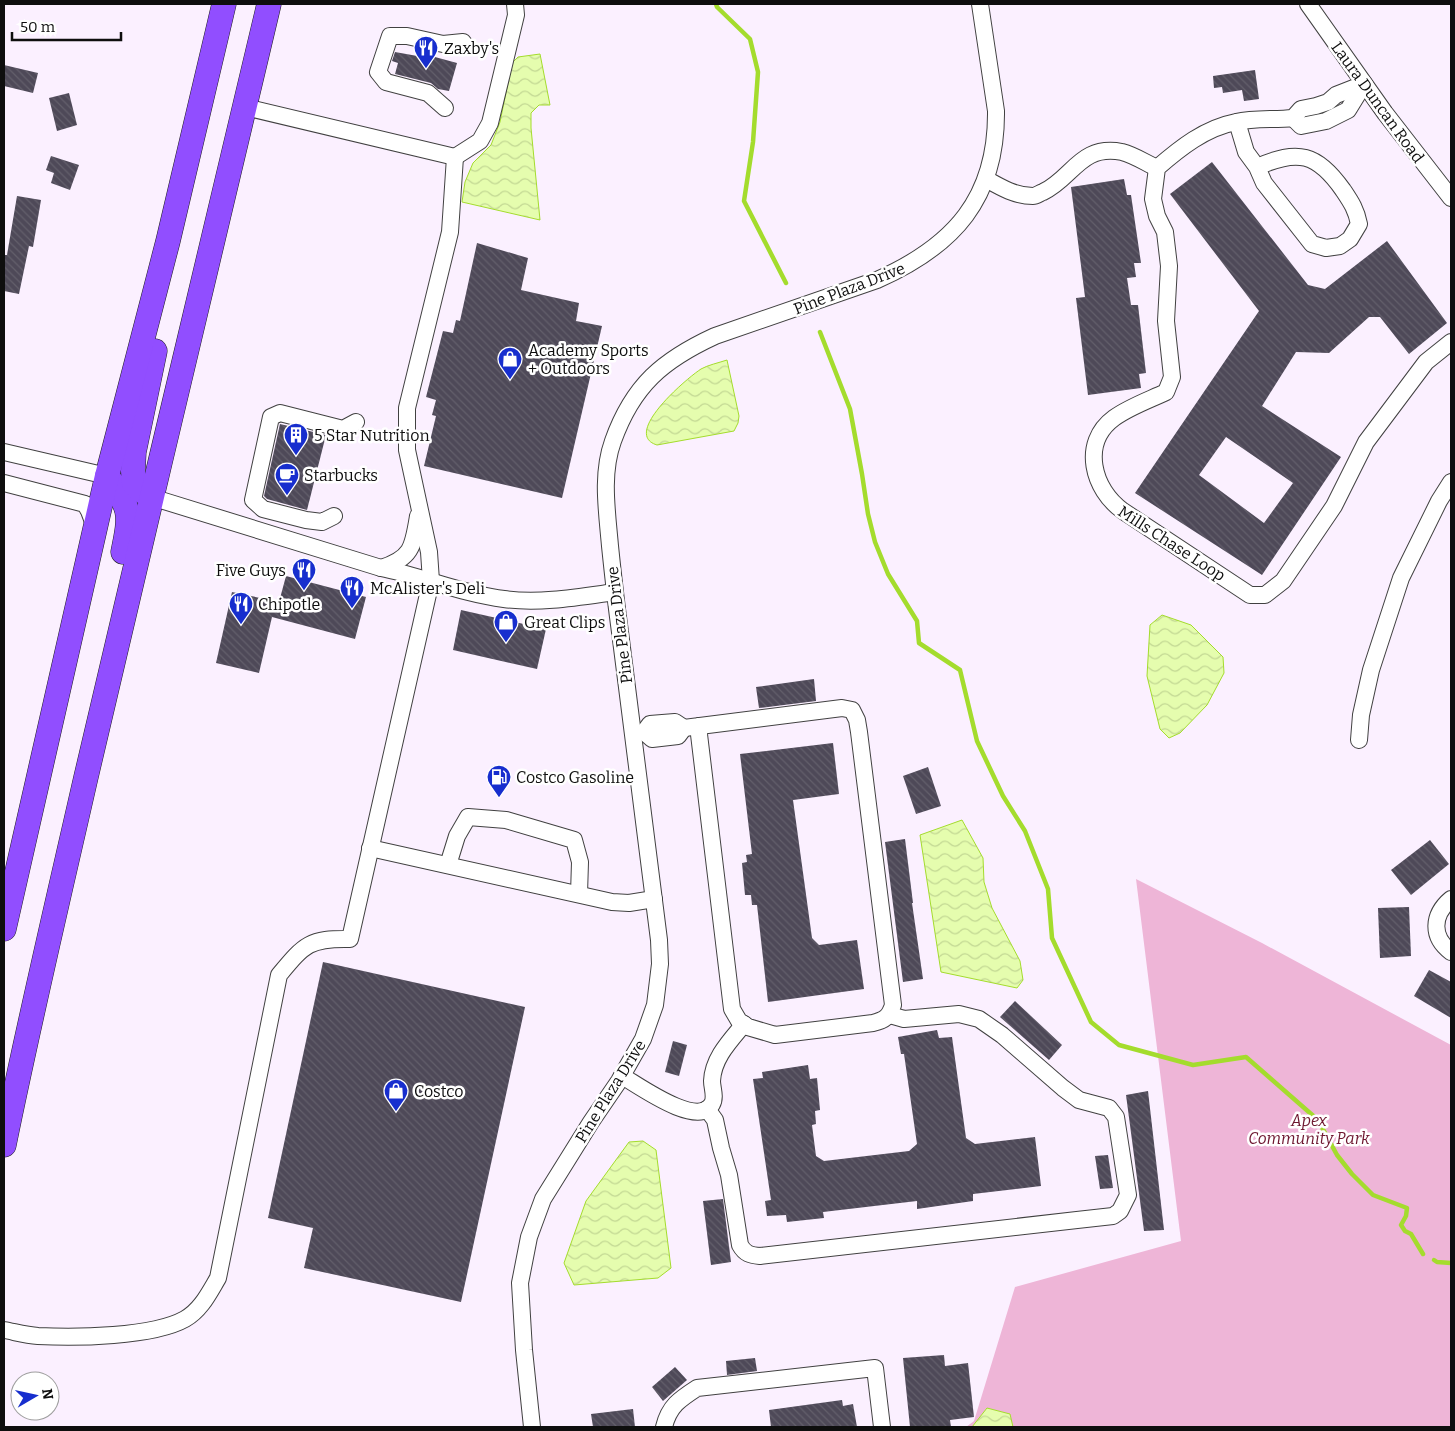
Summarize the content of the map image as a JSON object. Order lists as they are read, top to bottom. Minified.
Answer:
{"streets":{"street":["Laura Duncan Road","Pine Plaza Drive","Mills Chase Loop"]},"parks":["Apex Community Park"],"places":{"restaurant":["Zaxby's","Five Guys","McAlister's Deli","Chipotle"],"shop":["Academy Sports + Outdoors","Great Clips","Costco"],"building":["5 Star Nutrition"],"cafe":["Starbucks"],"fuel station":["Costco Gasoline"]},"scale_bar":"50 m","north":"right"}
